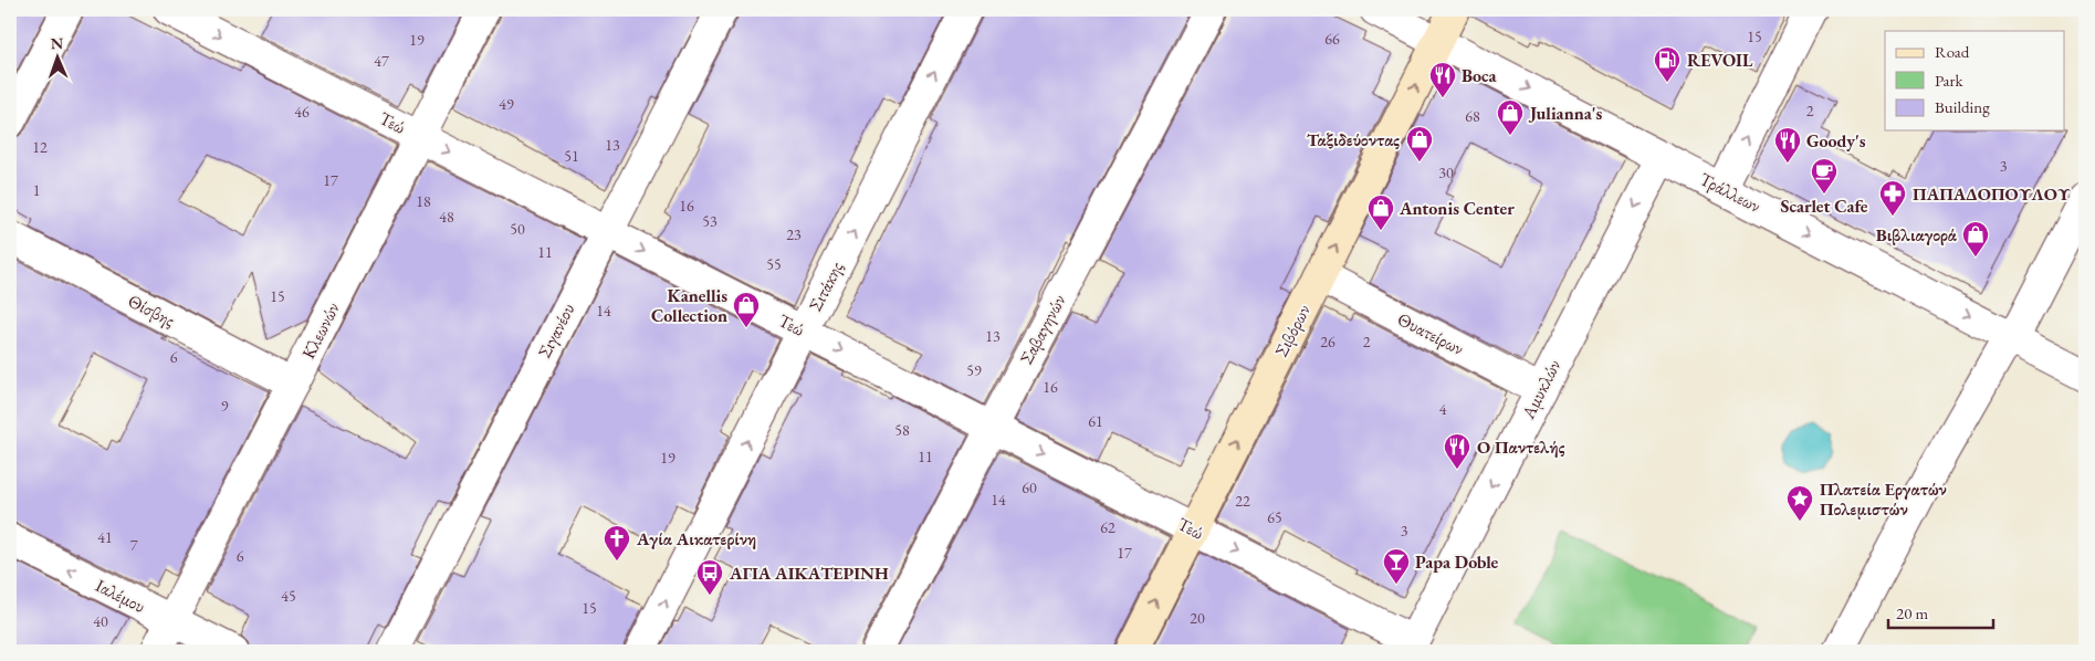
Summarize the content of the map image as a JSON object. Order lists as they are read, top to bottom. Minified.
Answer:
{"streets":{"street":["Τεώ","Τράλλεων","Σιτάκης","Θίσβης","Σαβαγηνών","Κλεωνών","Σιγανέου","Σιβόρων","Θυατείρων","Αμυκλών","Ιαλέμου"]},"crossings":[["Τεώ","Σιτάκης"],["Τεώ","Σαβαγηνών"],["Τεώ","Κλεωνών"],["Τεώ","Σιγανέου"],["Τεώ","Σιβόρων"],["Τεώ","Αμυκλών"],["Τράλλεων","Σιβόρων"],["Τράλλεων","Αμυκλών"],["Θίσβης","Κλεωνών"],["Κλεωνών","Ιαλέμου"],["Σιβόρων","Θυατείρων"],["Θυατείρων","Αμυκλών"]],"one_way":["Τεώ","Τράλλεων","Σιτάκης","Σιβόρων","Αμυκλών","Ιαλέμου"],"places":{"fuel station":["REVOIL"],"restaurant":["Boca","Goody's","Ο Παντελής"],"shop":["Julianna's","Ταξιδεύοντας","Antonis Center","Βιβλιαγορά","Kanellis Collection"],"cafe":["Scarlet Cafe"],"pharmacy":["ΠΑΠΑΔΟΠΟΥΛΟΥ"],"place":["Πλατεία Εργατών Πολεμιστών"],"church":["Αγία Αικατερίνη"],"bar":["Papa Doble"],"bus stop":["ΑΓΙΑ ΑΙΚΑΤΕΡΙΝΗ"]},"house_numbers":["15","66","19","47","49","2","46","68","13","12","51","3","30","17","1","18","16","48","53","50","23","11","55","15","14","13","26","2","6","59","16","9","4","61","58","11","19","60","14","22","65","62","3","41","7","17","6","45","15","20","40"],"legend":["Road","Park","Building"],"scale_bar":"20 m","north":"top"}
